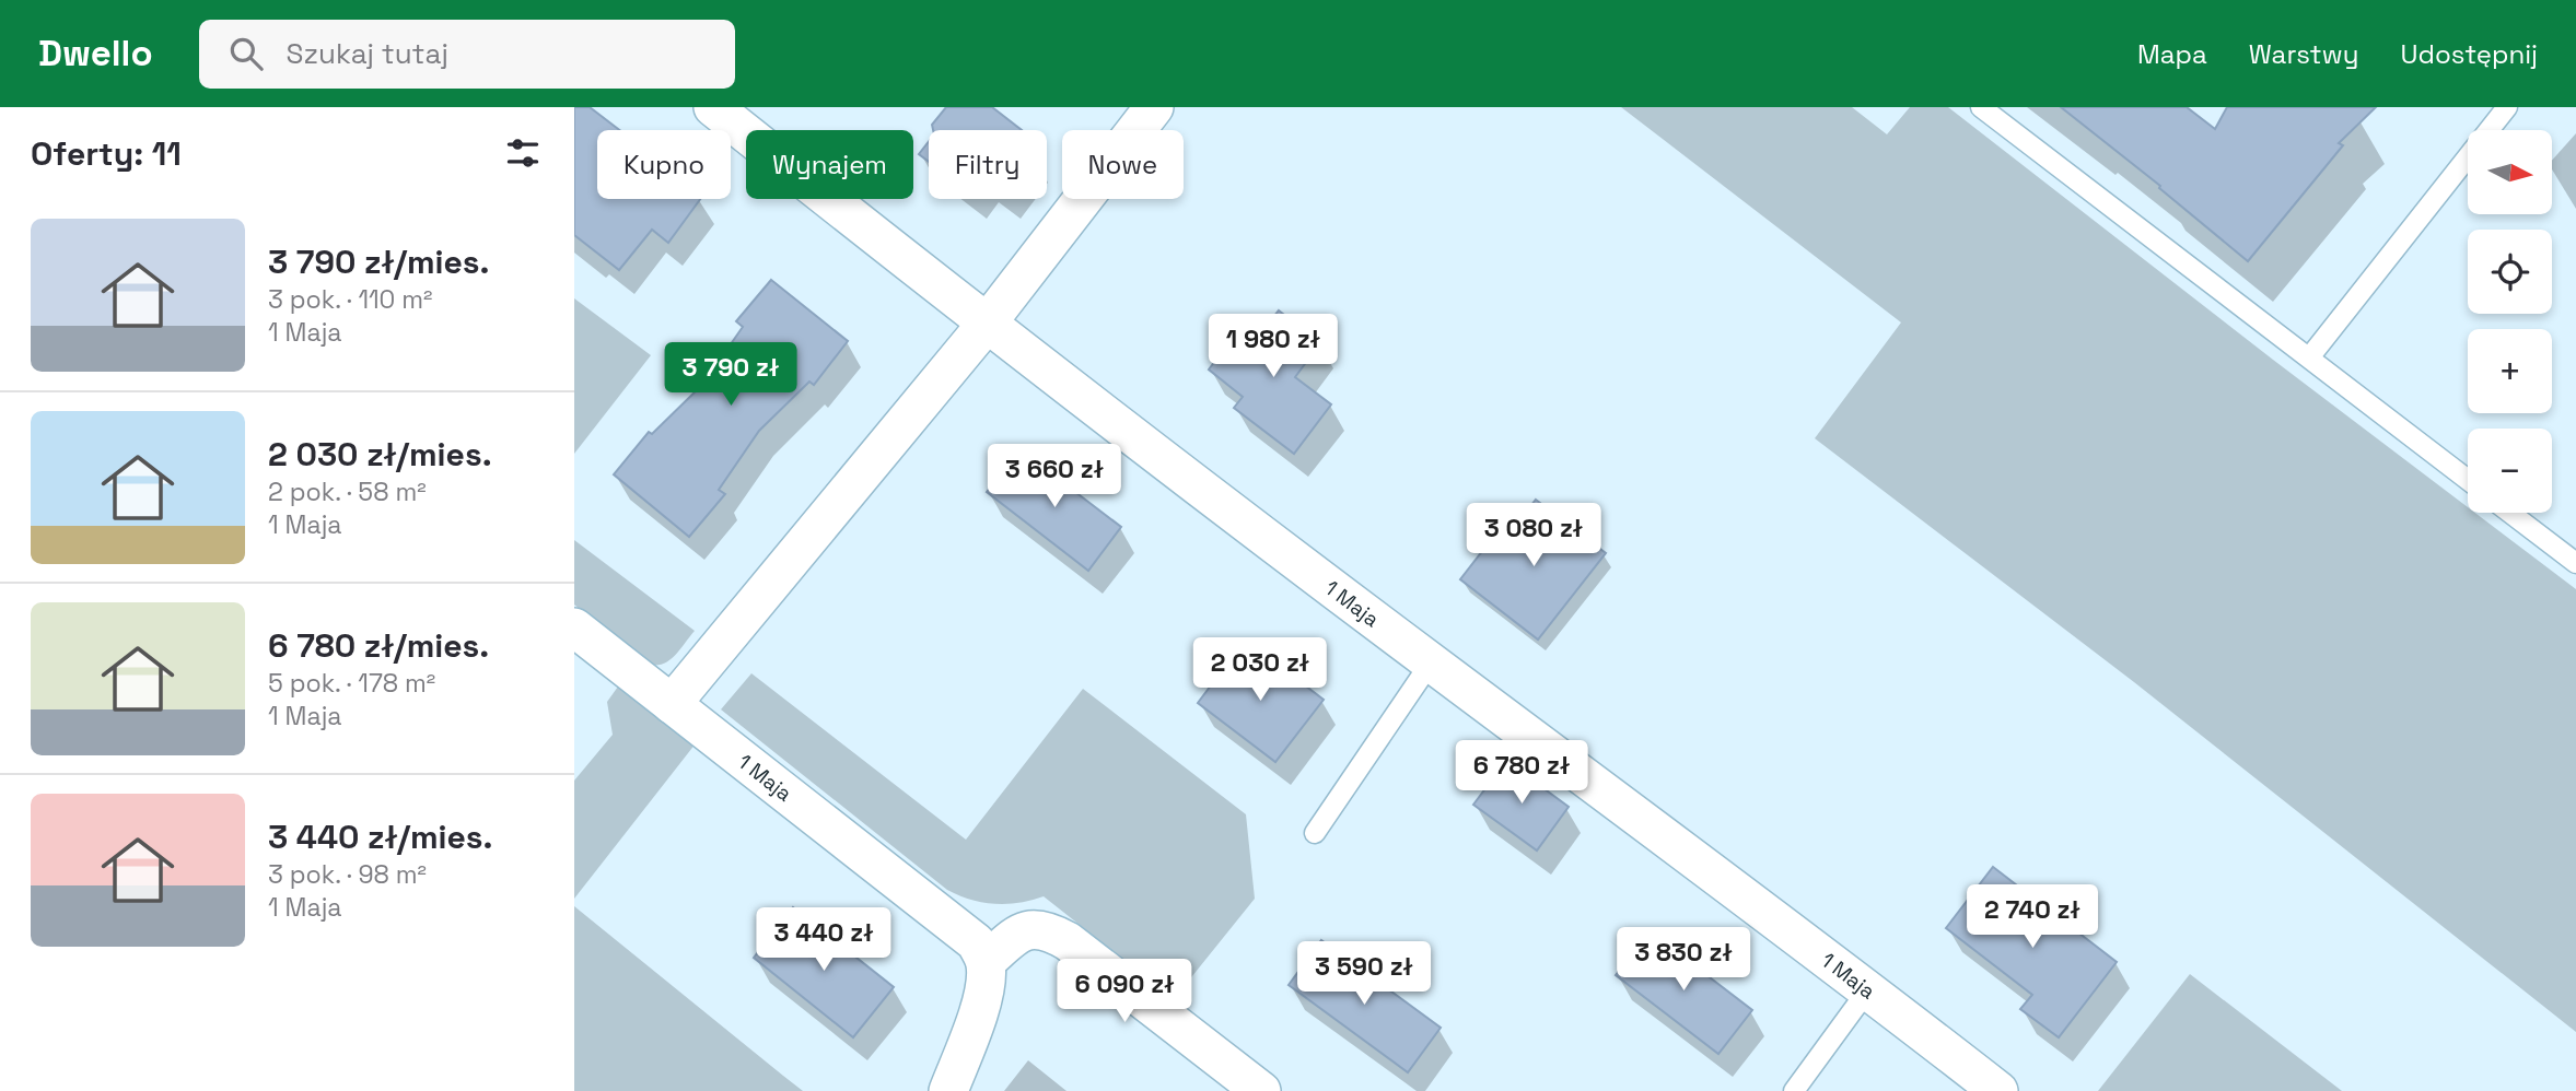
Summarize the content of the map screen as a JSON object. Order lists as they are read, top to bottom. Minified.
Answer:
{"streets":{"street":["1 Maja"]},"north":"right","page":{"header":"Dwello","search":"Szukaj tutaj","nav":["Mapa","Warstwy","Udostępnij"],"heading":"Oferty: 11","map_buttons":["+","−"],"chip":["Kupno","Wynajem","Filtry","Nowe"],"list":[{"name":"3 790 zł/mies.","note":"3 pok. · 110 m² · 1 Maja"},{"name":"2 030 zł/mies.","note":"2 pok. · 58 m² · 1 Maja"},{"name":"6 780 zł/mies.","note":"5 pok. · 178 m² · 1 Maja"},{"name":"3 440 zł/mies.","note":"3 pok. · 98 m² · 1 Maja"}],"price":["1 980 zł","3 790 zł","3 660 zł","3 080 zł","2 030 zł","6 780 zł","2 740 zł","3 440 zł","3 830 zł","3 590 zł","6 090 zł"]}}
